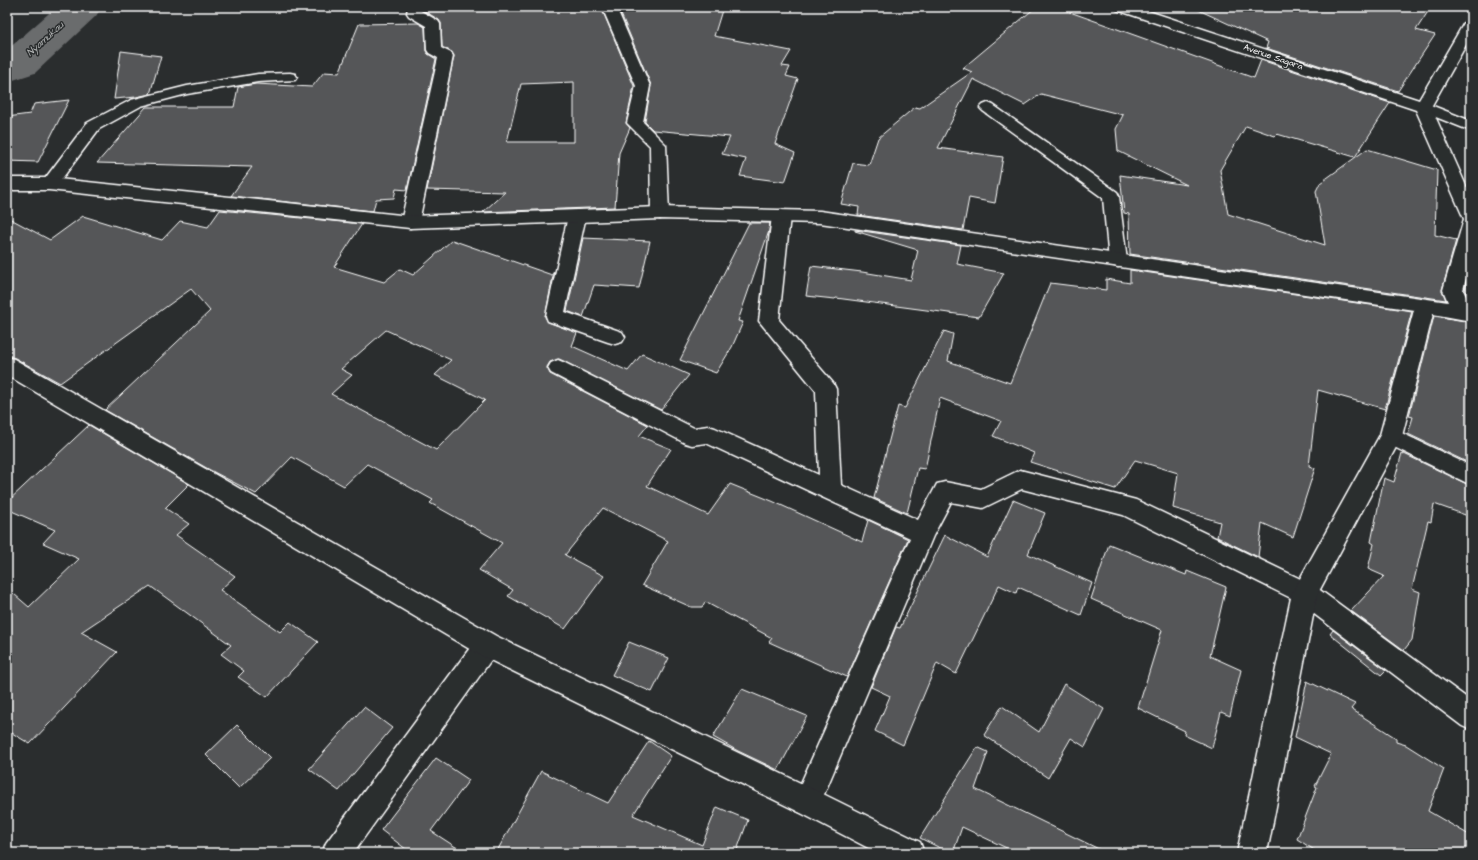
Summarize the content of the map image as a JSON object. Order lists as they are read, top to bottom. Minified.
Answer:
{"streets":{"street":["Avenue Sagara"]},"water":["Nyamukau"]}
